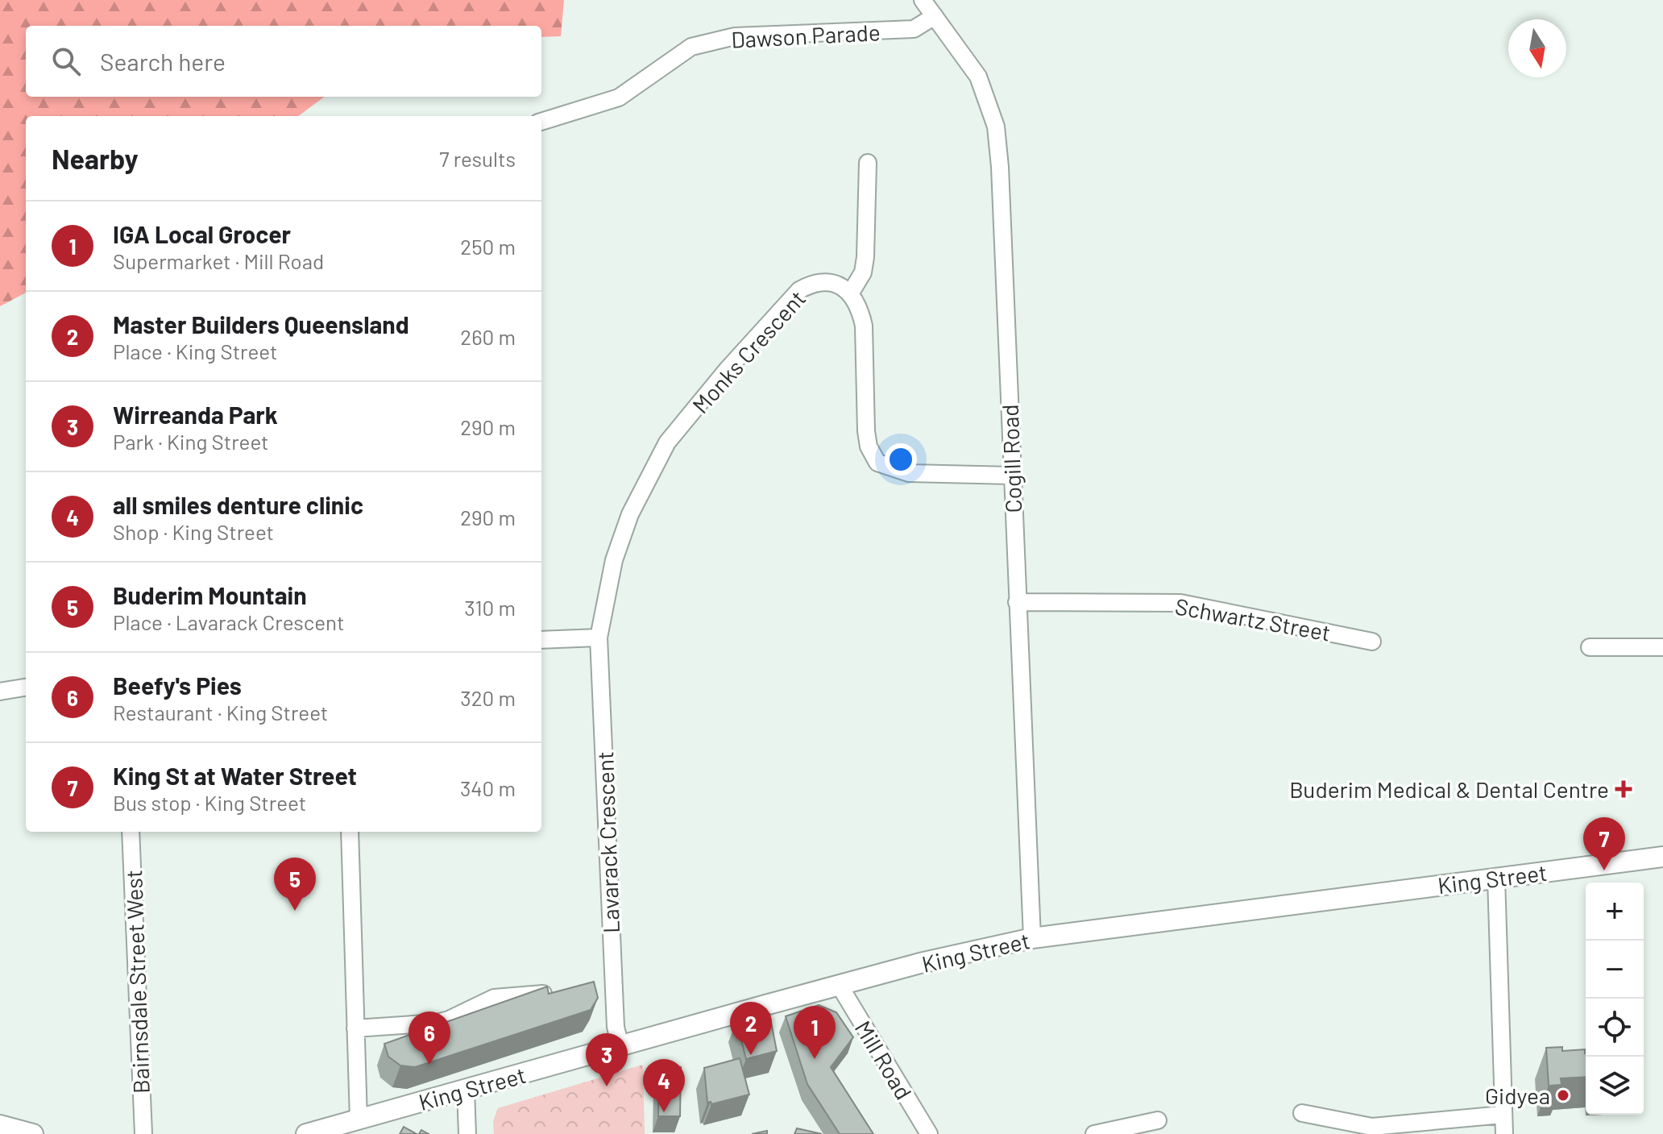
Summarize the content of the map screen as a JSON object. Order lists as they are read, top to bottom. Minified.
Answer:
{"streets":{"main road":["King Street"],"street":["Dawson Parade","Monks Crescent","Cogill Road","Schwartz Street","Lavarack Crescent","Bairnsdale Street West","Mill Road"]},"crossings":[["Dawson Parade","Cogill Road"],["Monks Crescent","Lavarack Crescent"],["Cogill Road","Schwartz Street"],["Cogill Road","King Street"],["Lavarack Crescent","King Street"],["King Street","Mill Road"]],"places":{"health":["Buderim Medical & Dental Centre"],"other":["Gidyea"]},"north":"bottom","page":{"search":"Search here","heading":["Nearby","7 results"],"list":[{"mark":"1","name":"IGA Local Grocer","note":"Supermarket · Mill Road","value":"250 m"},{"mark":"2","name":"Master Builders Queensland","note":"Place · King Street","value":"260 m"},{"mark":"3","name":"Wirreanda Park","note":"Park · King Street","value":"290 m"},{"mark":"4","name":"all smiles denture clinic","note":"Shop · King Street","value":"290 m"},{"mark":"5","name":"Buderim Mountain","note":"Place · Lavarack Crescent","value":"310 m"},{"mark":"6","name":"Beefy's Pies","note":"Restaurant · King Street","value":"320 m"},{"mark":"7","name":"King St at Water Street","note":"Bus stop · King Street","value":"340 m"}],"pins":["7","5","2","1","6","3","4"],"map_buttons":["+","−"]}}
